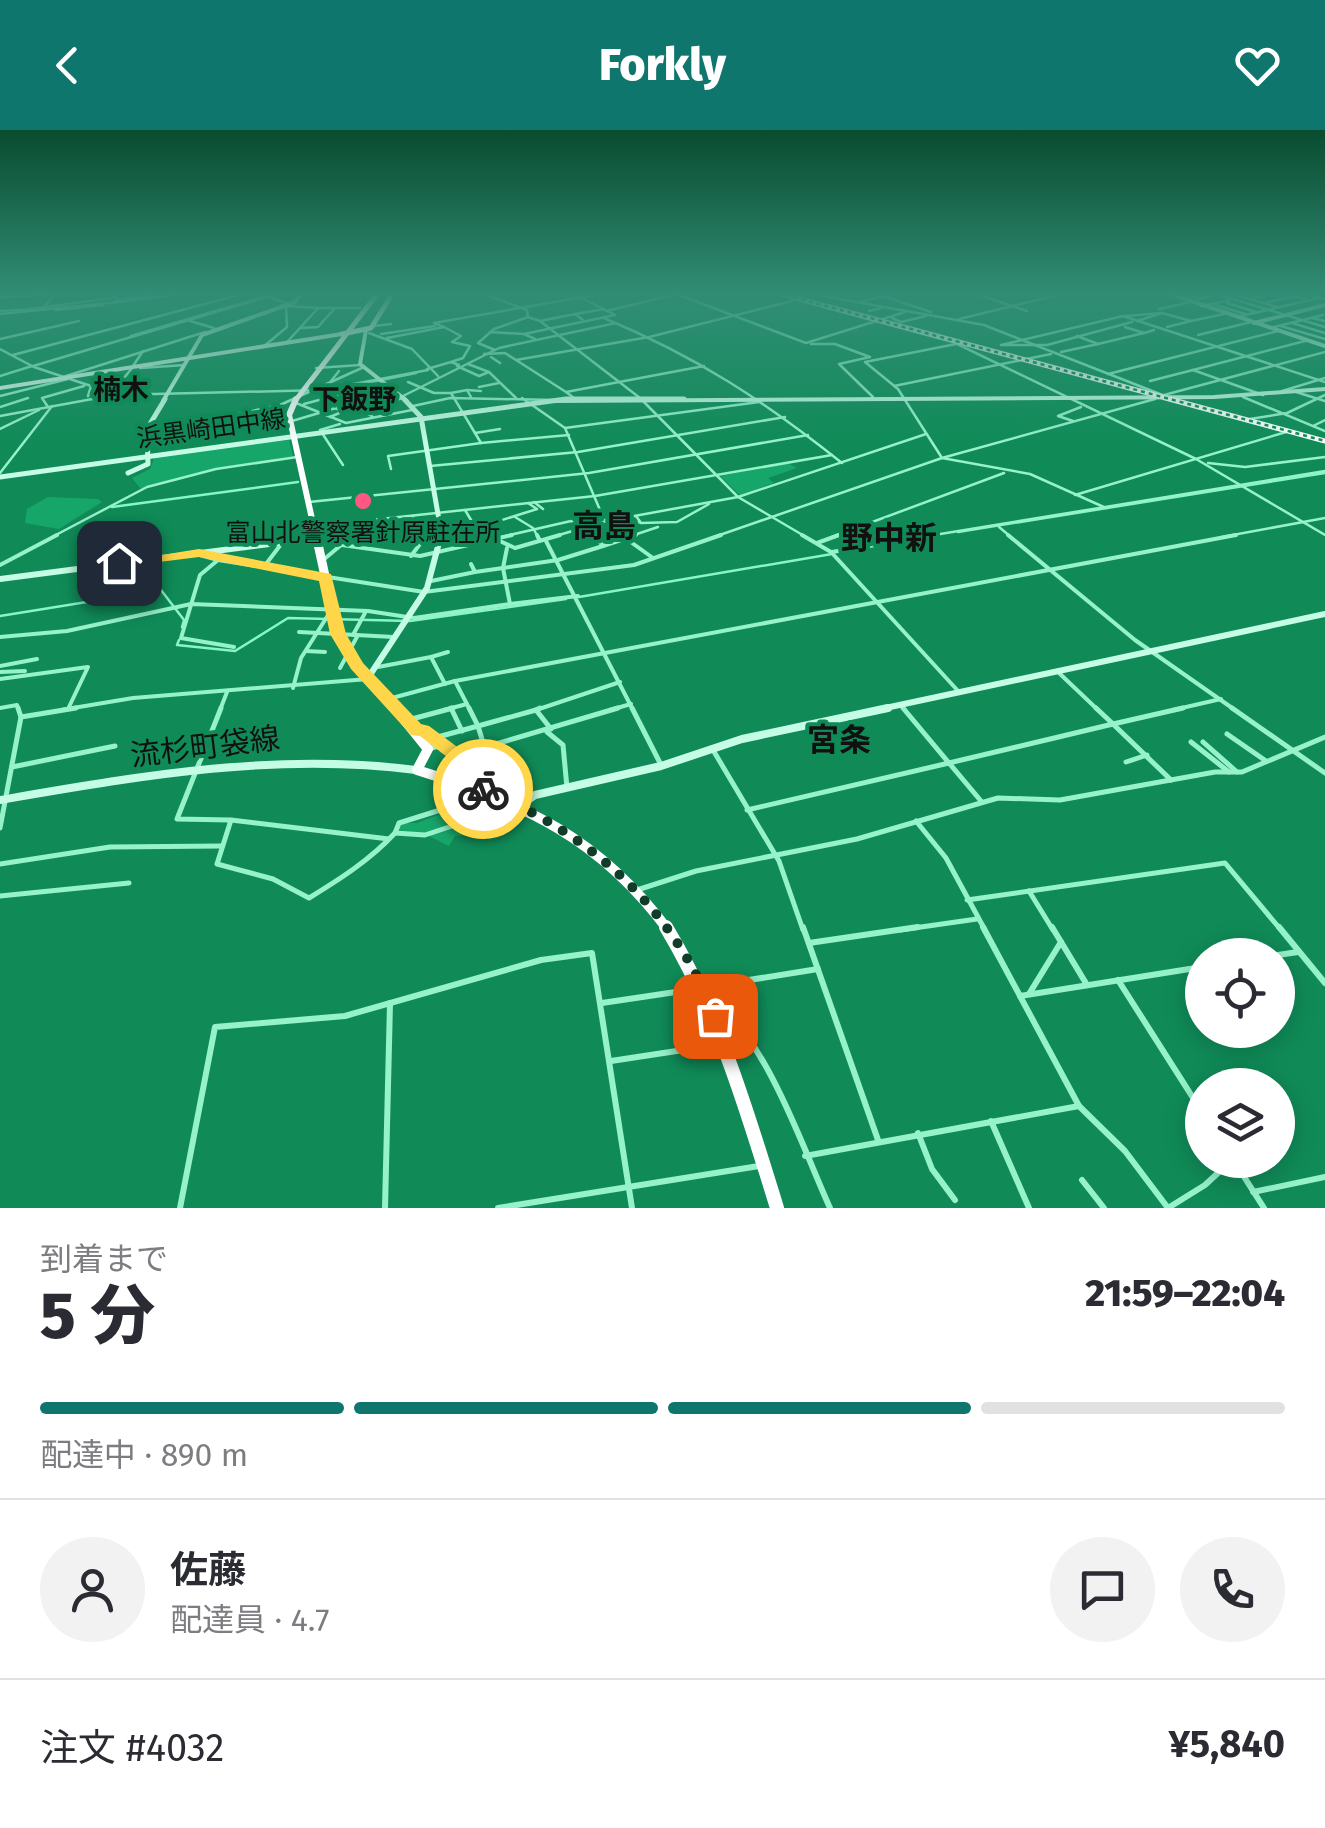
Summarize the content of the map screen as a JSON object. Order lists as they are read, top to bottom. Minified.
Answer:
{"streets":{"street":["浜黒崎田中線","流杉町袋線"]},"districts":["楠木","下飯野","高島","野中新","宮条"],"places":["富山北警察署針原駐在所"],"page":{"header":"Forkly","heading":["5 分","到着まで","21:59–22:04"],"panel":["佐藤","配達員 · 4.7","注文 #4032","¥5,840"],"bar":"配達中 · 890 m"}}
